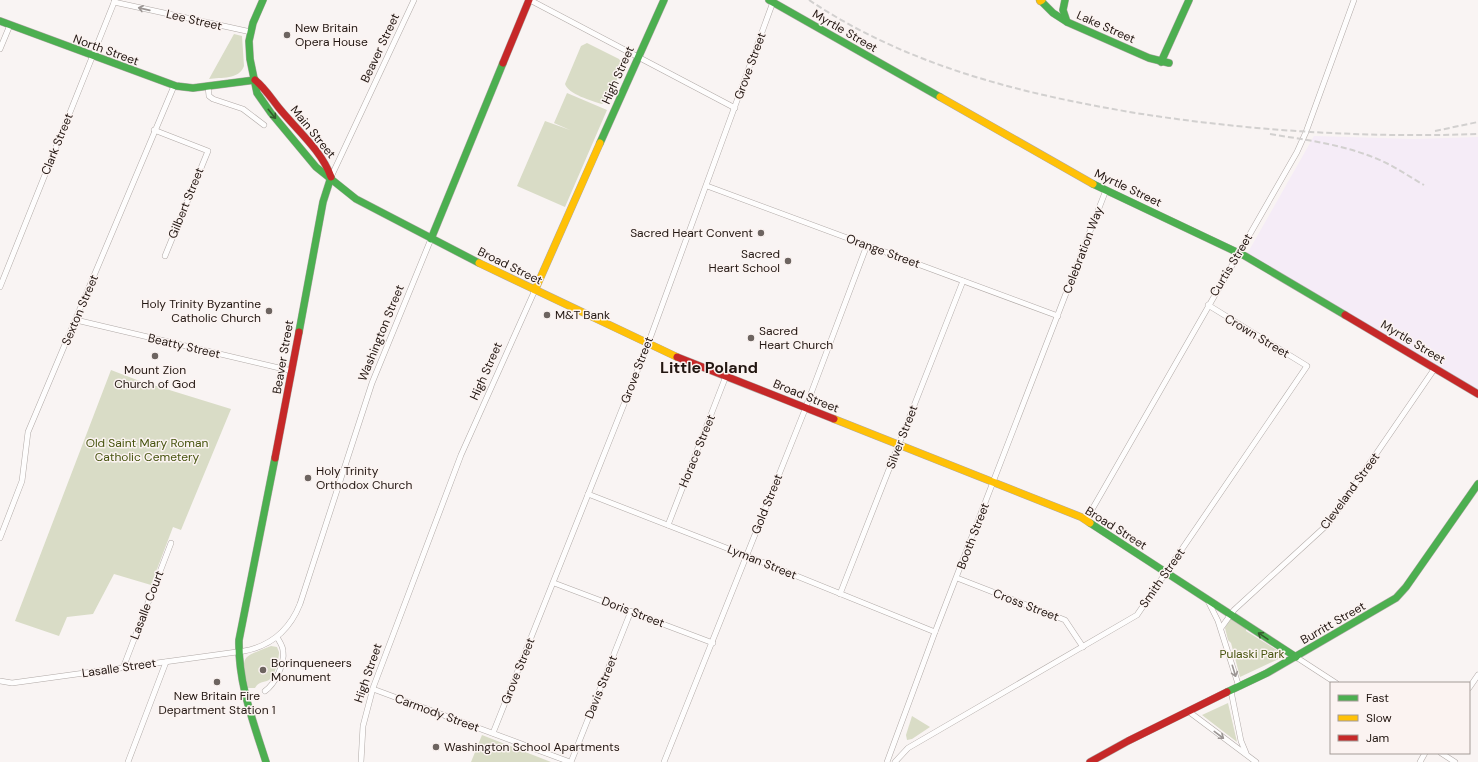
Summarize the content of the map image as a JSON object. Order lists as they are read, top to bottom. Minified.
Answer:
{"streets":{"main road":["Lake Street","Myrtle Street","Beaver Street","North Street","High Street","Main Street","Broad Street","Washington Street","Burritt Street"],"street":["Lee Street","Grove Street","Clark Street","Gilbert Street","Celebration Way","Orange Street","Curtis Street","Sexton Street","Crown Street","Beatty Street","Silver Street","Horace Street","Cleveland Street","Gold Street","Booth Street","Lyman Street","Smith Street","Lasalle Court","Cross Street","Doris Street","Lasalle Street","Davis Street","Carmody Street"]},"crossings":[["Lee Street","Main Street"],["Lee Street","Clark Street"],["Myrtle Street","Grove Street"],["Myrtle Street","Celebration Way"],["Myrtle Street","Curtis Street"],["Myrtle Street","Cleveland Street"],["Beaver Street","Main Street"],["Beaver Street","Broad Street"],["Beaver Street","Washington Street"],["Beaver Street","Beatty Street"],["Beaver Street","Lasalle Street"],["North Street","Main Street"],["North Street","Clark Street"],["North Street","Sexton Street"],["Grove Street","Orange Street"],["Grove Street","Broad Street"],["Grove Street","Lyman Street"],["Grove Street","Doris Street"],["Grove Street","Carmody Street"],["High Street","Broad Street"],["High Street","Carmody Street"],["Main Street","Broad Street"],["Gilbert Street","Sexton Street"],["Celebration Way","Booth Street"],["Orange Street","Silver Street"],["Orange Street","Gold Street"],["Orange Street","Booth Street"],["Curtis Street","Broad Street"],["Curtis Street","Crown Street"],["Broad Street","Washington Street"],["Broad Street","Silver Street"],["Broad Street","Horace Street"],["Broad Street","Cleveland Street"],["Broad Street","Gold Street"],["Broad Street","Booth Street"],["Broad Street","Smith Street"],["Broad Street","Burritt Street"],["Sexton Street","Beatty Street"],["Washington Street","Lasalle Street"],["Crown Street","Smith Street"],["Silver Street","Lyman Street"],["Horace Street","Lyman Street"],["Gold Street","Lyman Street"],["Gold Street","Doris Street"],["Booth Street","Lyman Street"],["Booth Street","Cross Street"],["Smith Street","Cross Street"],["Lasalle Court","Lasalle Street"],["Doris Street","Davis Street"],["Davis Street","Carmody Street"]],"one_way":["Lee Street"],"districts":["Little Poland"],"parks":["Old Saint Mary Roman Catholic Cemetery","Pulaski Park"],"places":["New Britain Opera House","Sacred Heart Convent","Sacred Heart School","Holy Trinity Byzantine Catholic Church","M&T Bank","Sacred Heart Church","Mount Zion Church of God","Holy Trinity Orthodox Church","Borinqueneers Monument","New Britain Fire Department Station 1","Washington School Apartments"],"legend":["Fast","Slow","Jam"]}
